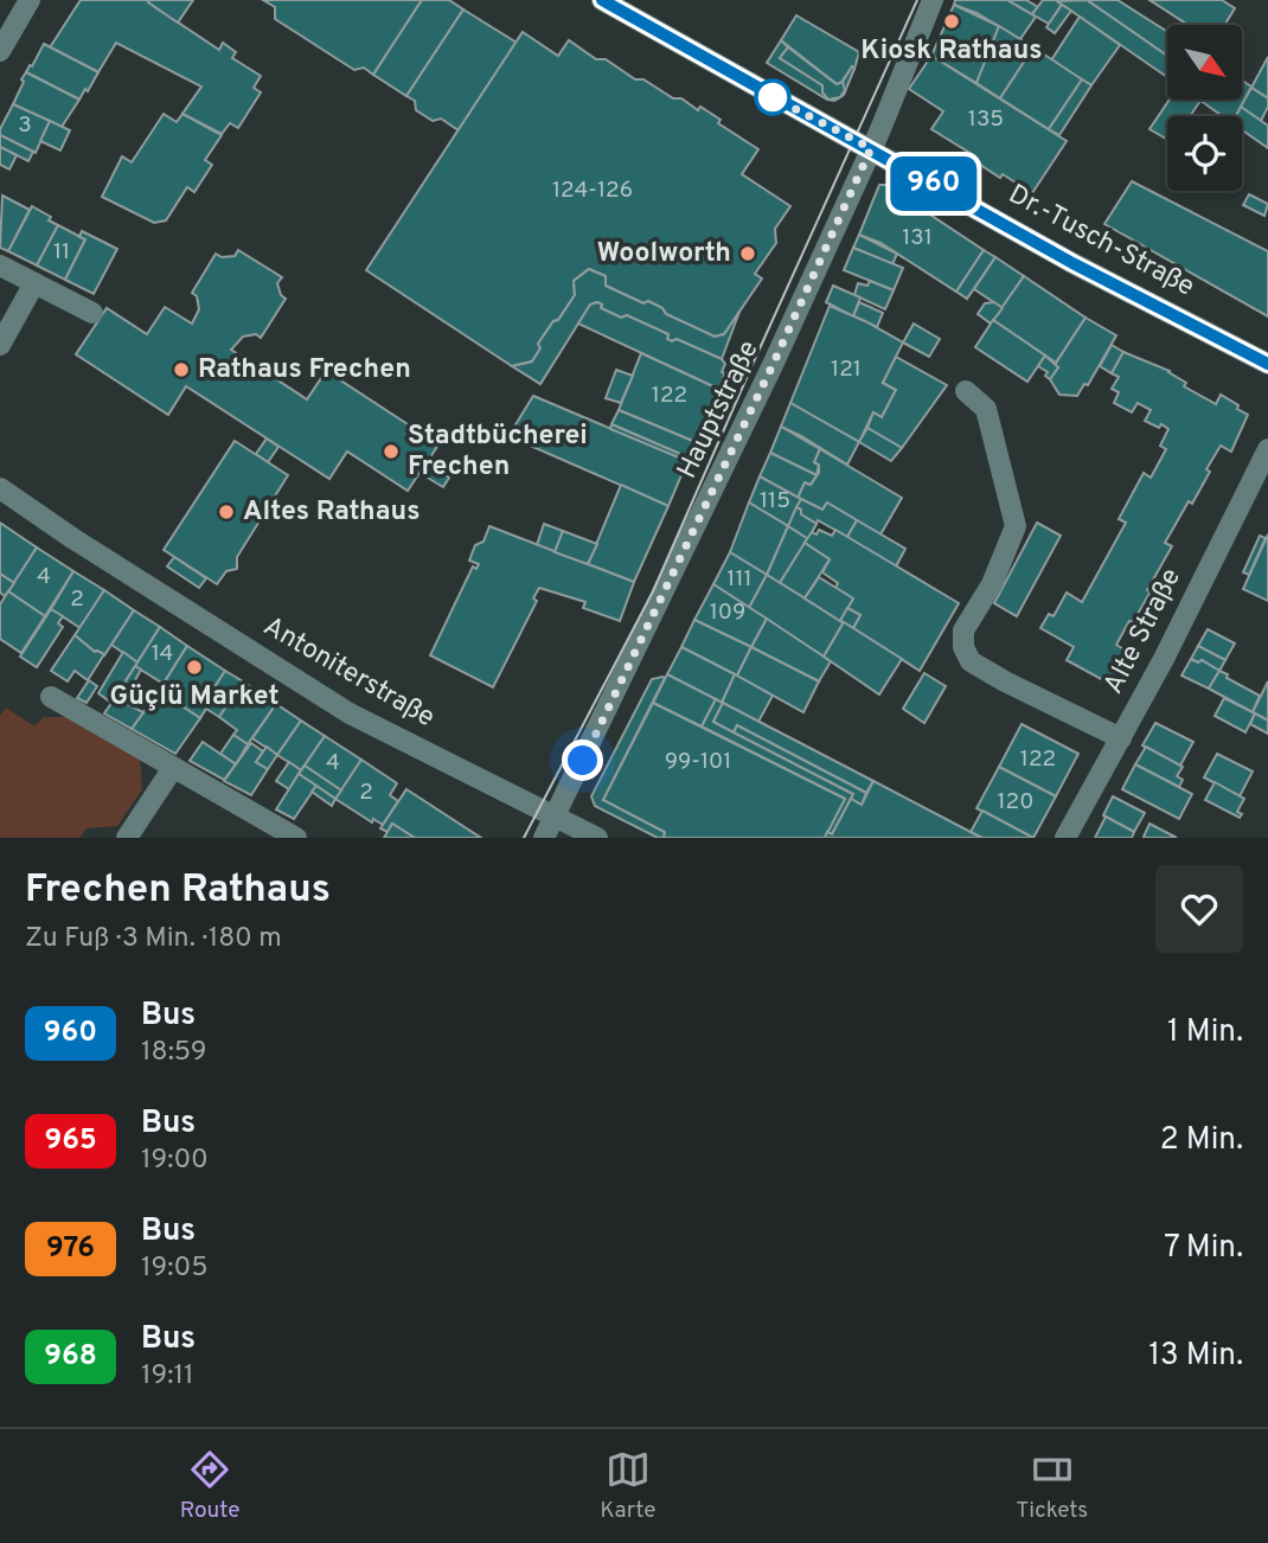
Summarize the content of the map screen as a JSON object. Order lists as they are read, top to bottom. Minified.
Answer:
{"streets":{"street":["Dr.-Tusch-Straße","Hauptstraße","Alte Straße","Antoniterstraße"]},"crossings":[["Dr.-Tusch-Straße","Hauptstraße"],["Hauptstraße","Antoniterstraße"]],"places":["Kiosk Rathaus","Woolworth","Rathaus Frechen","Stadtbücherei Frechen","Altes Rathaus","Güçlü Market"],"lines":["bus line 960"],"house_numbers":["135","3","124-126","131","11","121","122","115","4","111","2","109","14","122","99-101","4","2","120"],"north":"bottom right","page":{"on_map":"960","heading":["Frechen Rathaus","Zu Fuß · 3 Min. · 180 m"],"list":[{"mark":"960","name":"Bus","note":"18:59","value":"1 Min."},{"mark":"965","name":"Bus","note":"19:00","value":"2 Min."},{"mark":"976","name":"Bus","note":"19:05","value":"7 Min."},{"mark":"968","name":"Bus","note":"19:11","value":"13 Min."}],"tabs":["Route","Karte","Tickets"]}}
